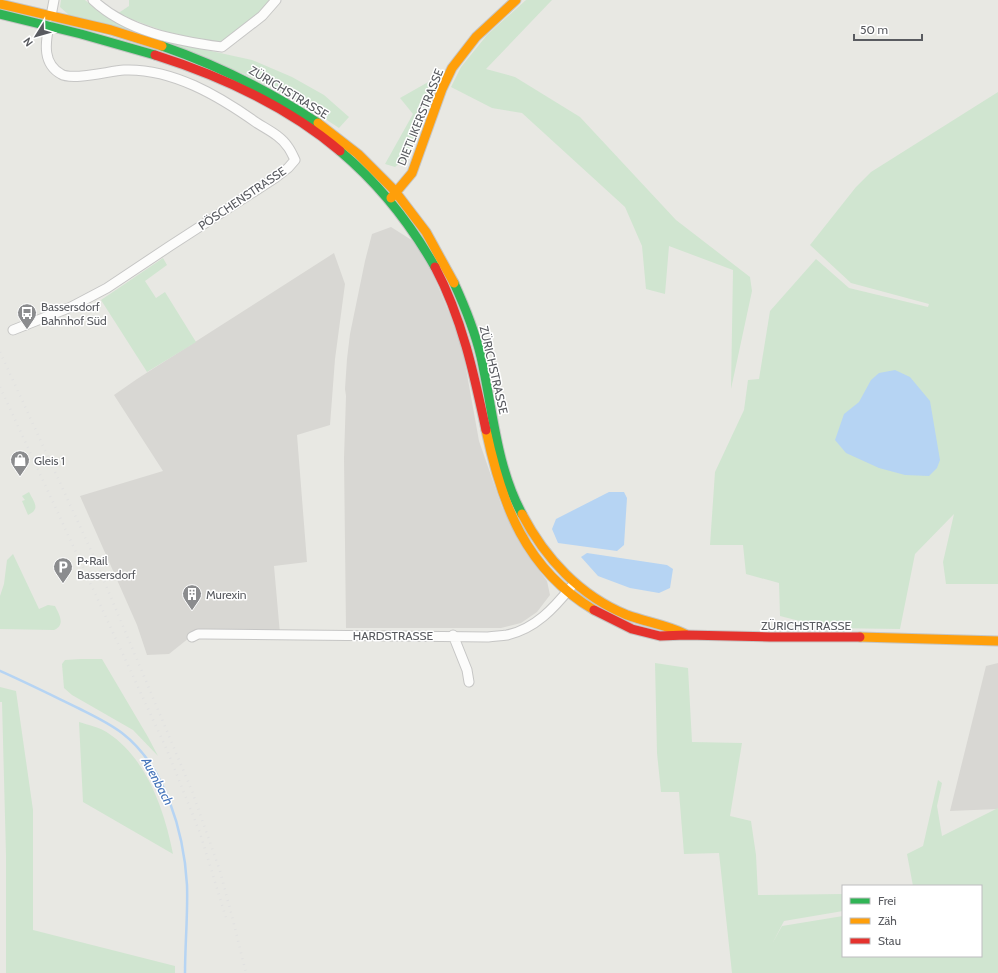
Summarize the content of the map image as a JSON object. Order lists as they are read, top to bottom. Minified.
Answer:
{"streets":{"main road":["ZÜRICHSTRASSE","DIETLIKERSTRASSE"],"street":["PÖSCHENSTRASSE","HARDSTRASSE"]},"crossings":[["ZÜRICHSTRASSE","DIETLIKERSTRASSE"],["ZÜRICHSTRASSE","PÖSCHENSTRASSE"],["ZÜRICHSTRASSE","HARDSTRASSE"]],"water":["Auenbach"],"places":{"bus stop":["Bassersdorf Bahnhof Süd"],"shop":["Gleis 1"],"parking":["P+Rail Bassersdorf"],"building":["Murexin"]},"legend":["Frei","Zäh","Stau"],"scale_bar":"50 m","north":"bottom left"}
